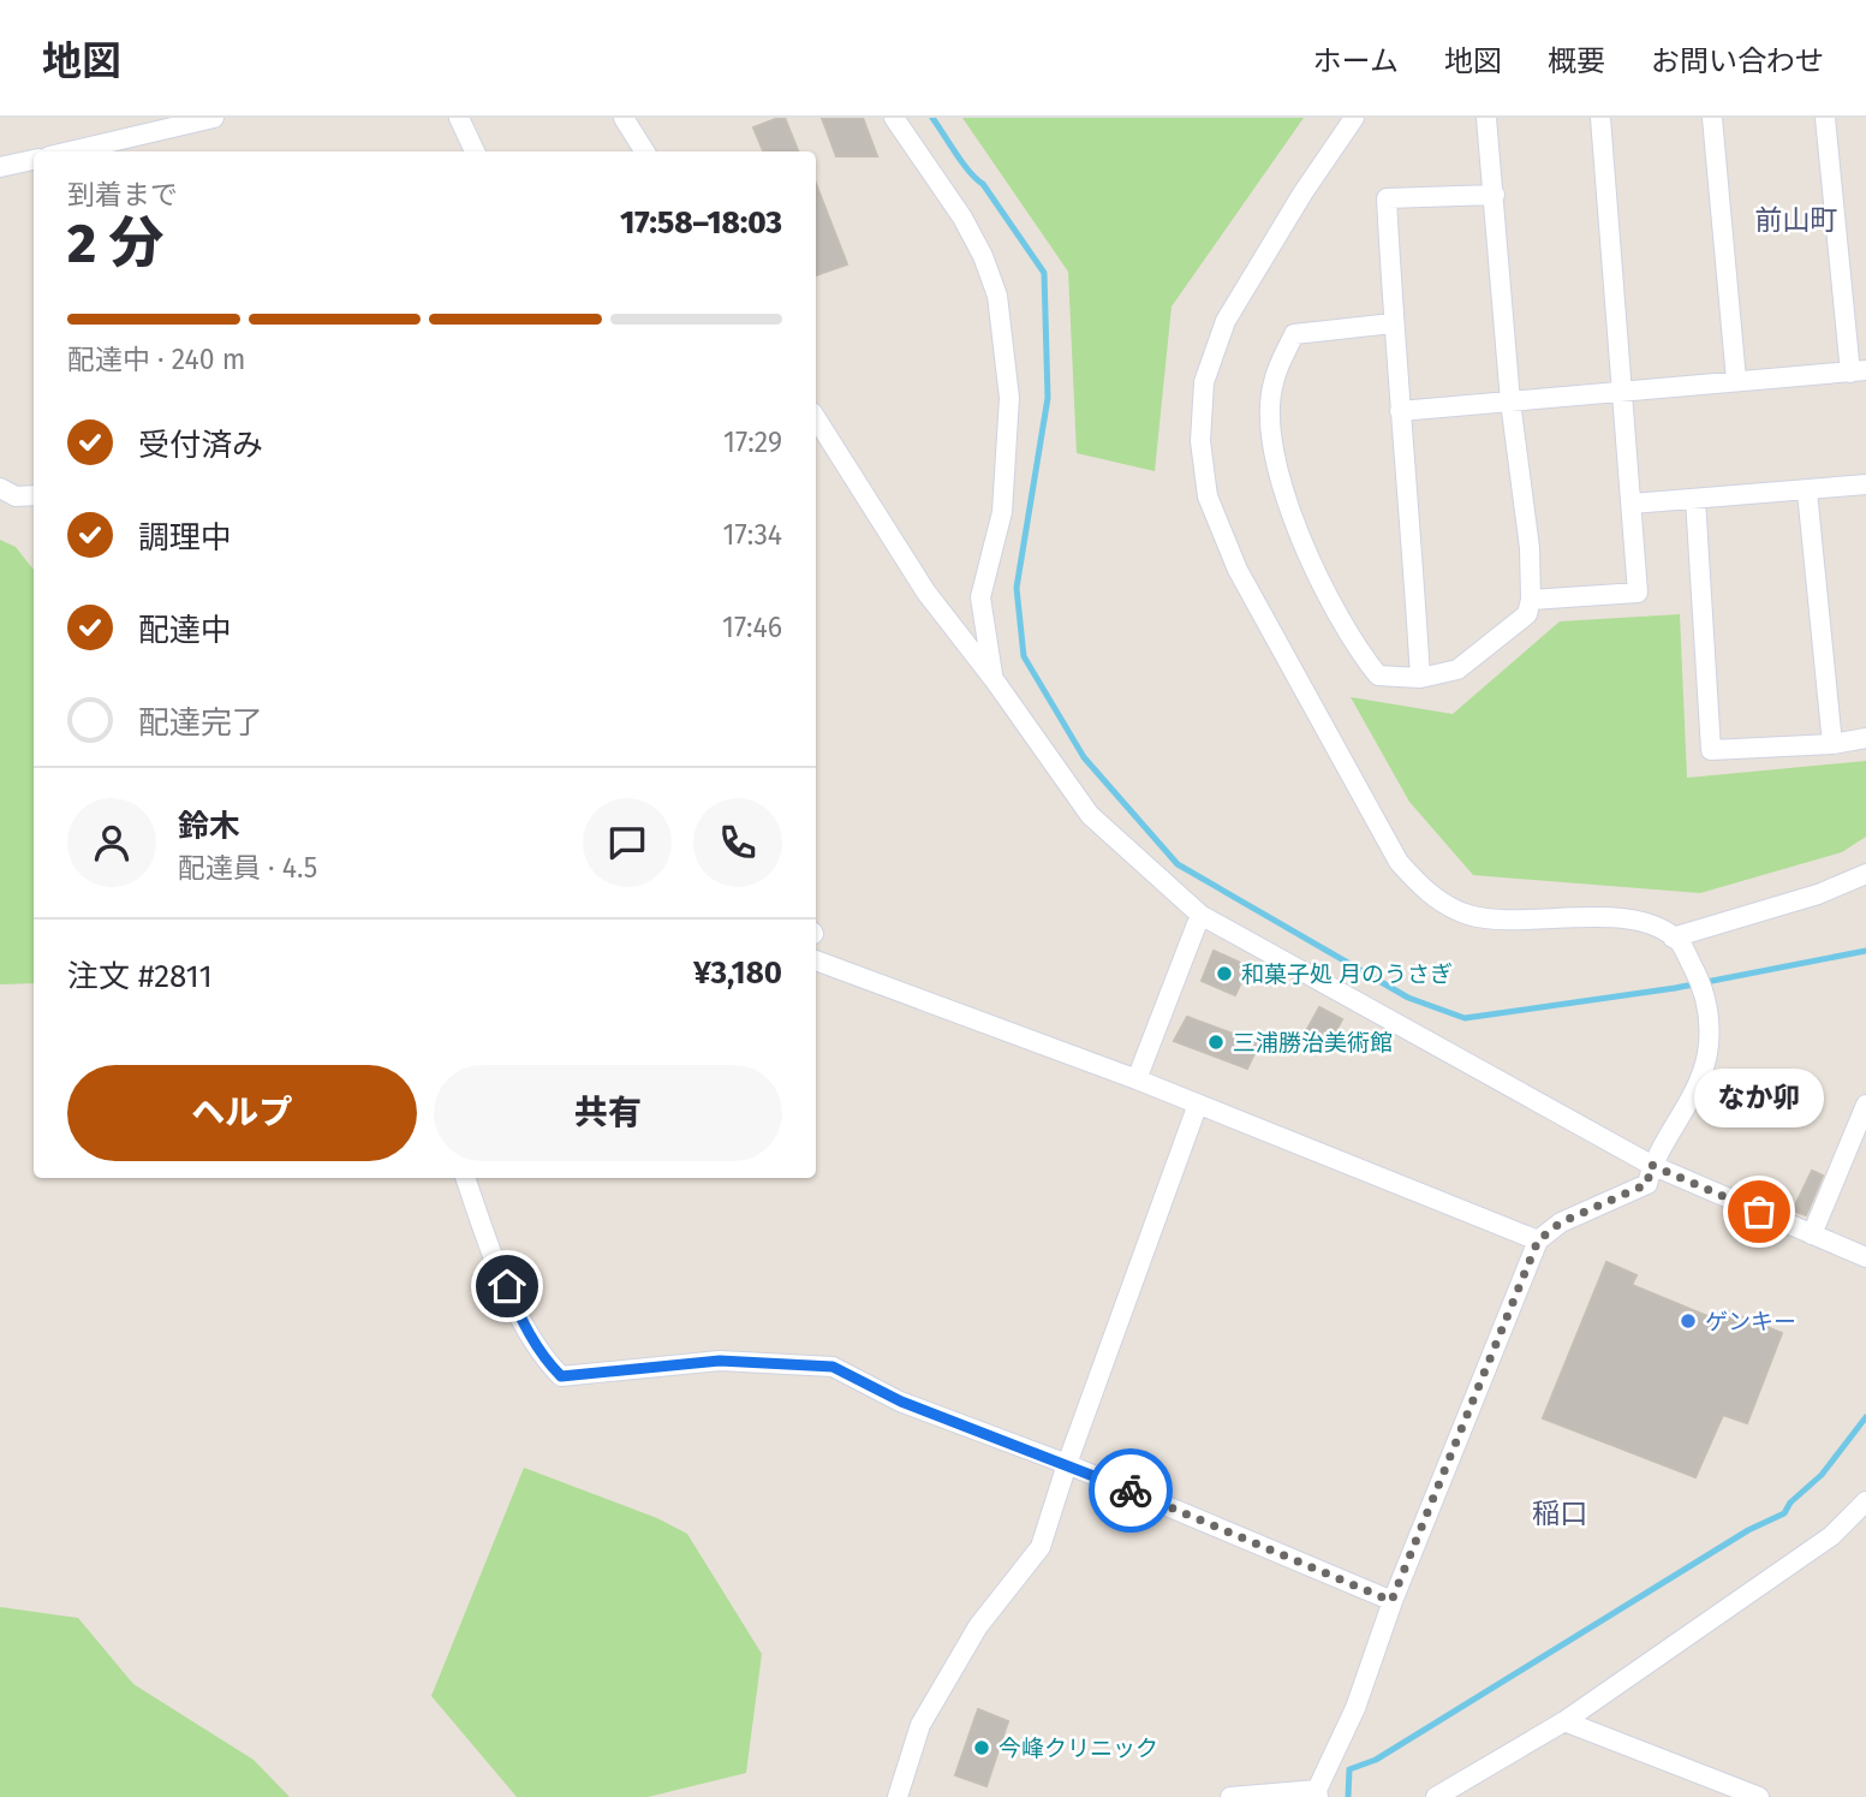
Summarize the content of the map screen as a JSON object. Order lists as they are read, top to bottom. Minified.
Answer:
{"districts":["前山町","稲口"],"places":["和菓子処 月のうさぎ","三浦勝治美術館","なか卯","ゲンキー","今峰クリニック"],"page":{"header":"地図","nav":["ホーム","地図","概要","お問い合わせ"],"heading":["2 分","到着まで","17:58–18:03"],"panel":["鈴木","配達員 · 4.5","注文 #2811","¥3,180"],"bar":"配達中 · 240 m","list":[["受付済み","17:29"],["調理中","17:34"],["配達中","17:46"],"配達完了"],"buttons":["ヘルプ","共有"],"bubble":"なか卯"}}
